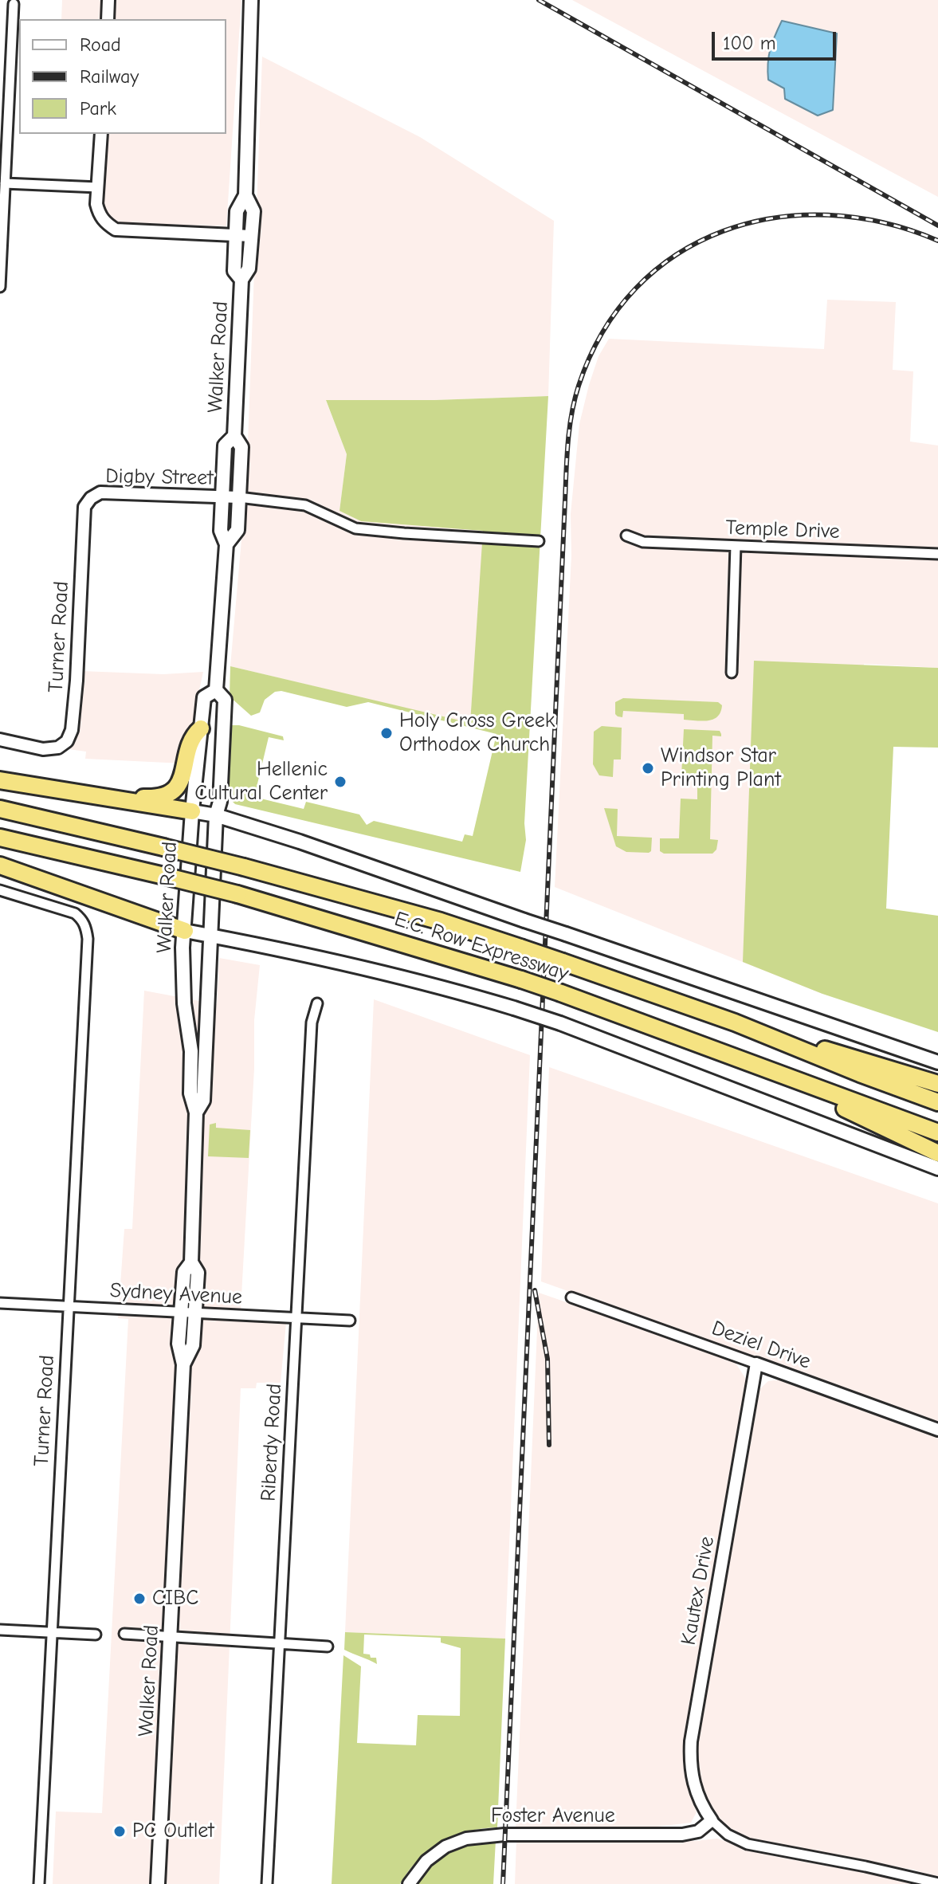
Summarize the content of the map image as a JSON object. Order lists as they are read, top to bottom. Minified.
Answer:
{"streets":{"highway":["E.C. Row Expressway"],"main road":["Walker Road"],"street":["Digby Street","Temple Drive","Turner Road","Sydney Avenue","Deziel Drive","Riberdy Road","Kautex Drive","Foster Avenue"]},"crossings":[["Walker Road","Digby Street"],["Walker Road","Sydney Avenue"],["Digby Street","Turner Road"],["Turner Road","Sydney Avenue"],["Sydney Avenue","Riberdy Road"],["Deziel Drive","Kautex Drive"],["Kautex Drive","Foster Avenue"]],"places":["Holy Cross Greek Orthodox Church","Windsor Star Printing Plant","Hellenic Cultural Center","CIBC","PC Outlet"],"legend":["Road","Railway","Park"],"scale_bar":"100 m"}
